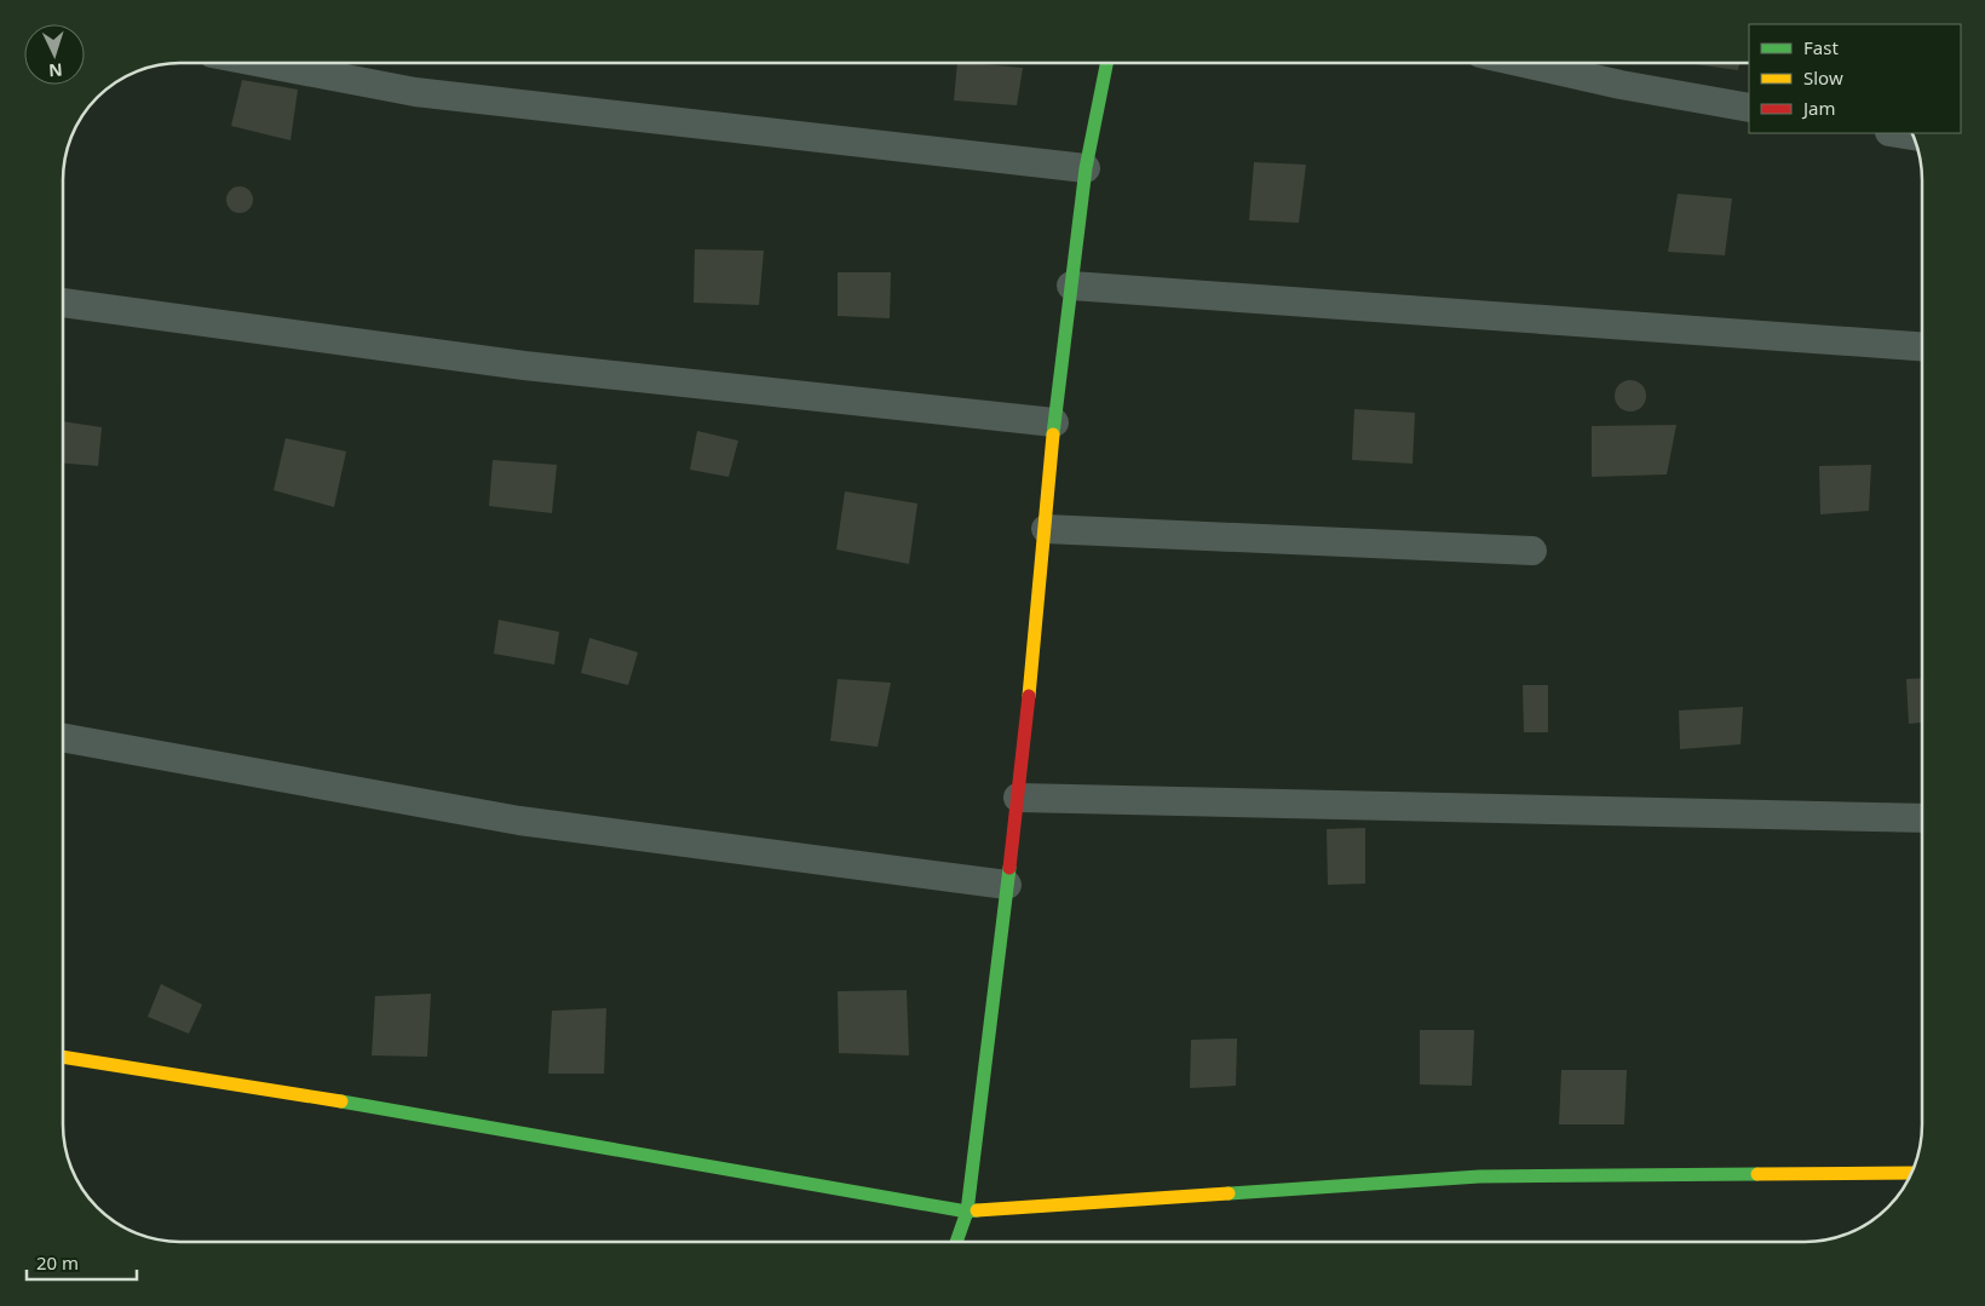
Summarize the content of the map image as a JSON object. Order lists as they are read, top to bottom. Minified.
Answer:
{"legend":["Fast","Slow","Jam"],"scale_bar":"20 m","north":"bottom"}
